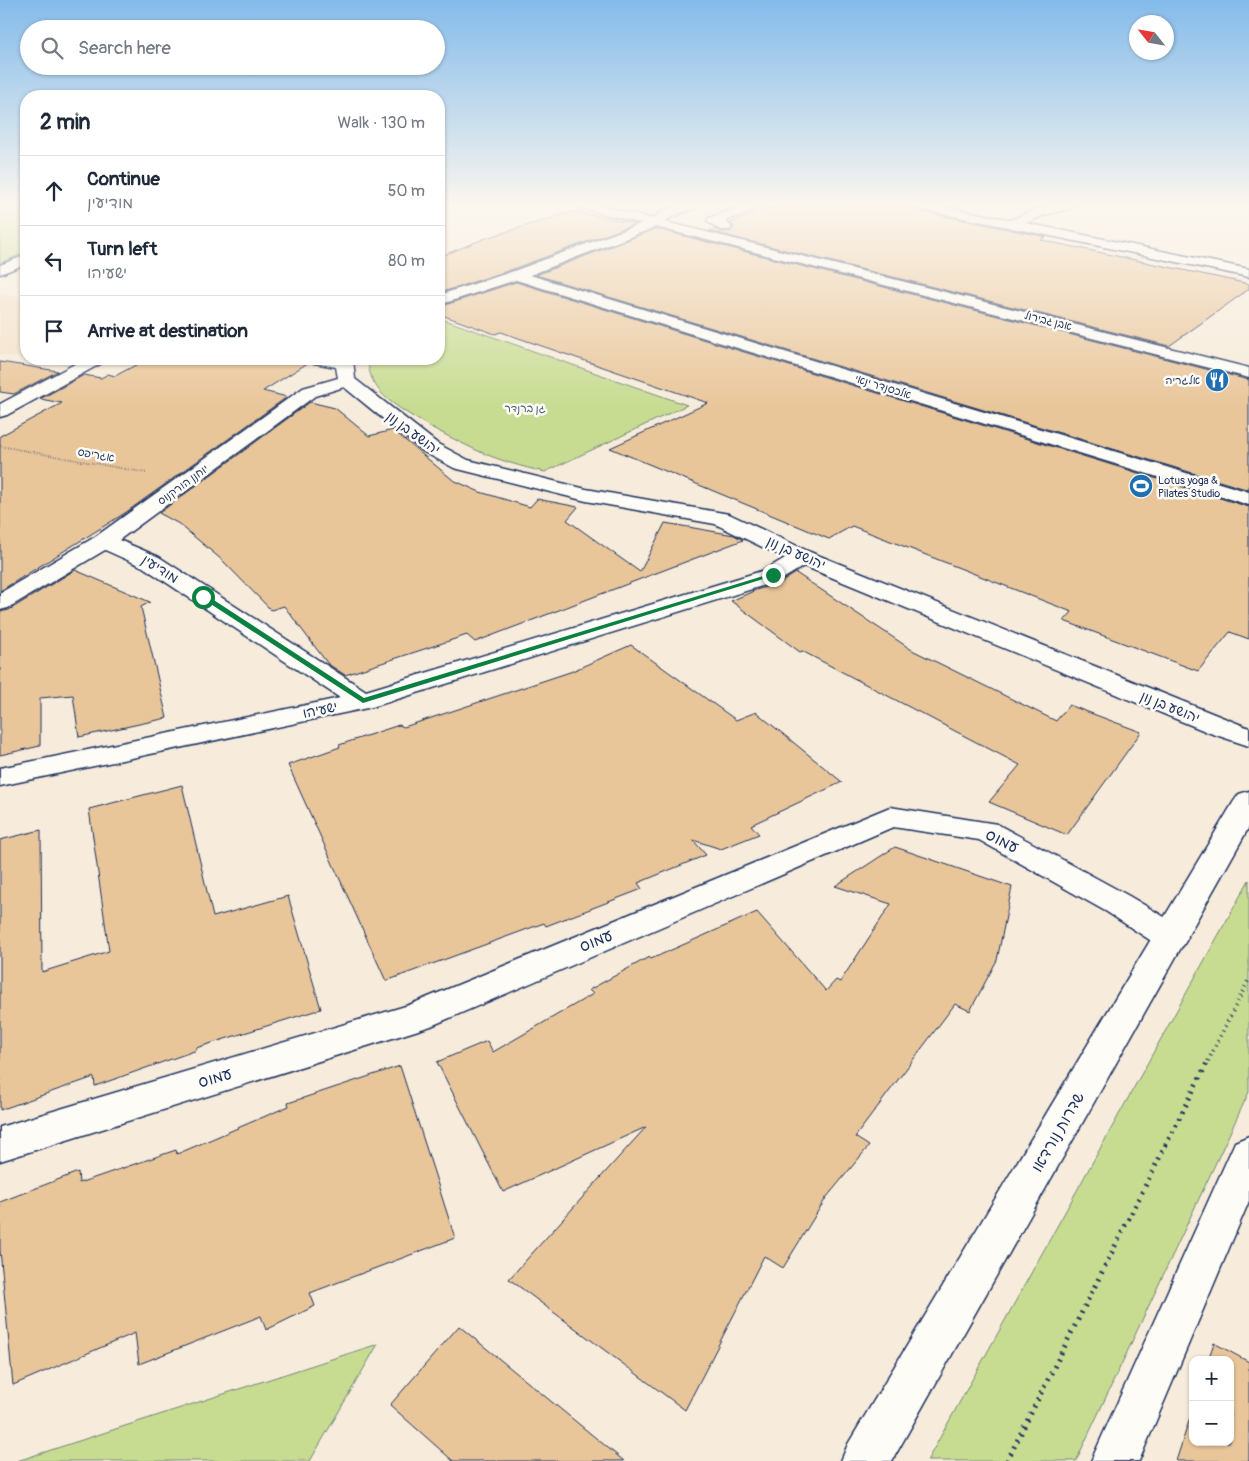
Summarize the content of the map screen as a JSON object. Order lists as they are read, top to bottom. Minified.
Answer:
{"streets":{"street":["אבן גבירול","אלכסנדר ינאי","יהושע בן נון","יוחנן הורקנוס","מודיעין","ישעיהו","עמוס","שדרות נורדאו"],"path":["אגריפס"]},"crossings":[["יהושע בן נון","יוחנן הורקנוס"],["יהושע בן נון","ישעיהו"],["אגריפס","יוחנן הורקנוס"],["יוחנן הורקנוס","מודיעין"],["מודיעין","ישעיהו"],["עמוס","שדרות נורדאו"]],"parks":["גן ברנדר"],"places":{"restaurant":["אלגריה"],"sports":["Lotus yoga & Pilates Studio"]},"north":"top left","page":{"search":"Search here","heading":["2 min","Walk · 130 m"],"list":[["Continue","מודיעין","50 m"],["Turn left","ישעיהו","80 m"],"Arrive at destination"],"map_buttons":["+","−"]}}
